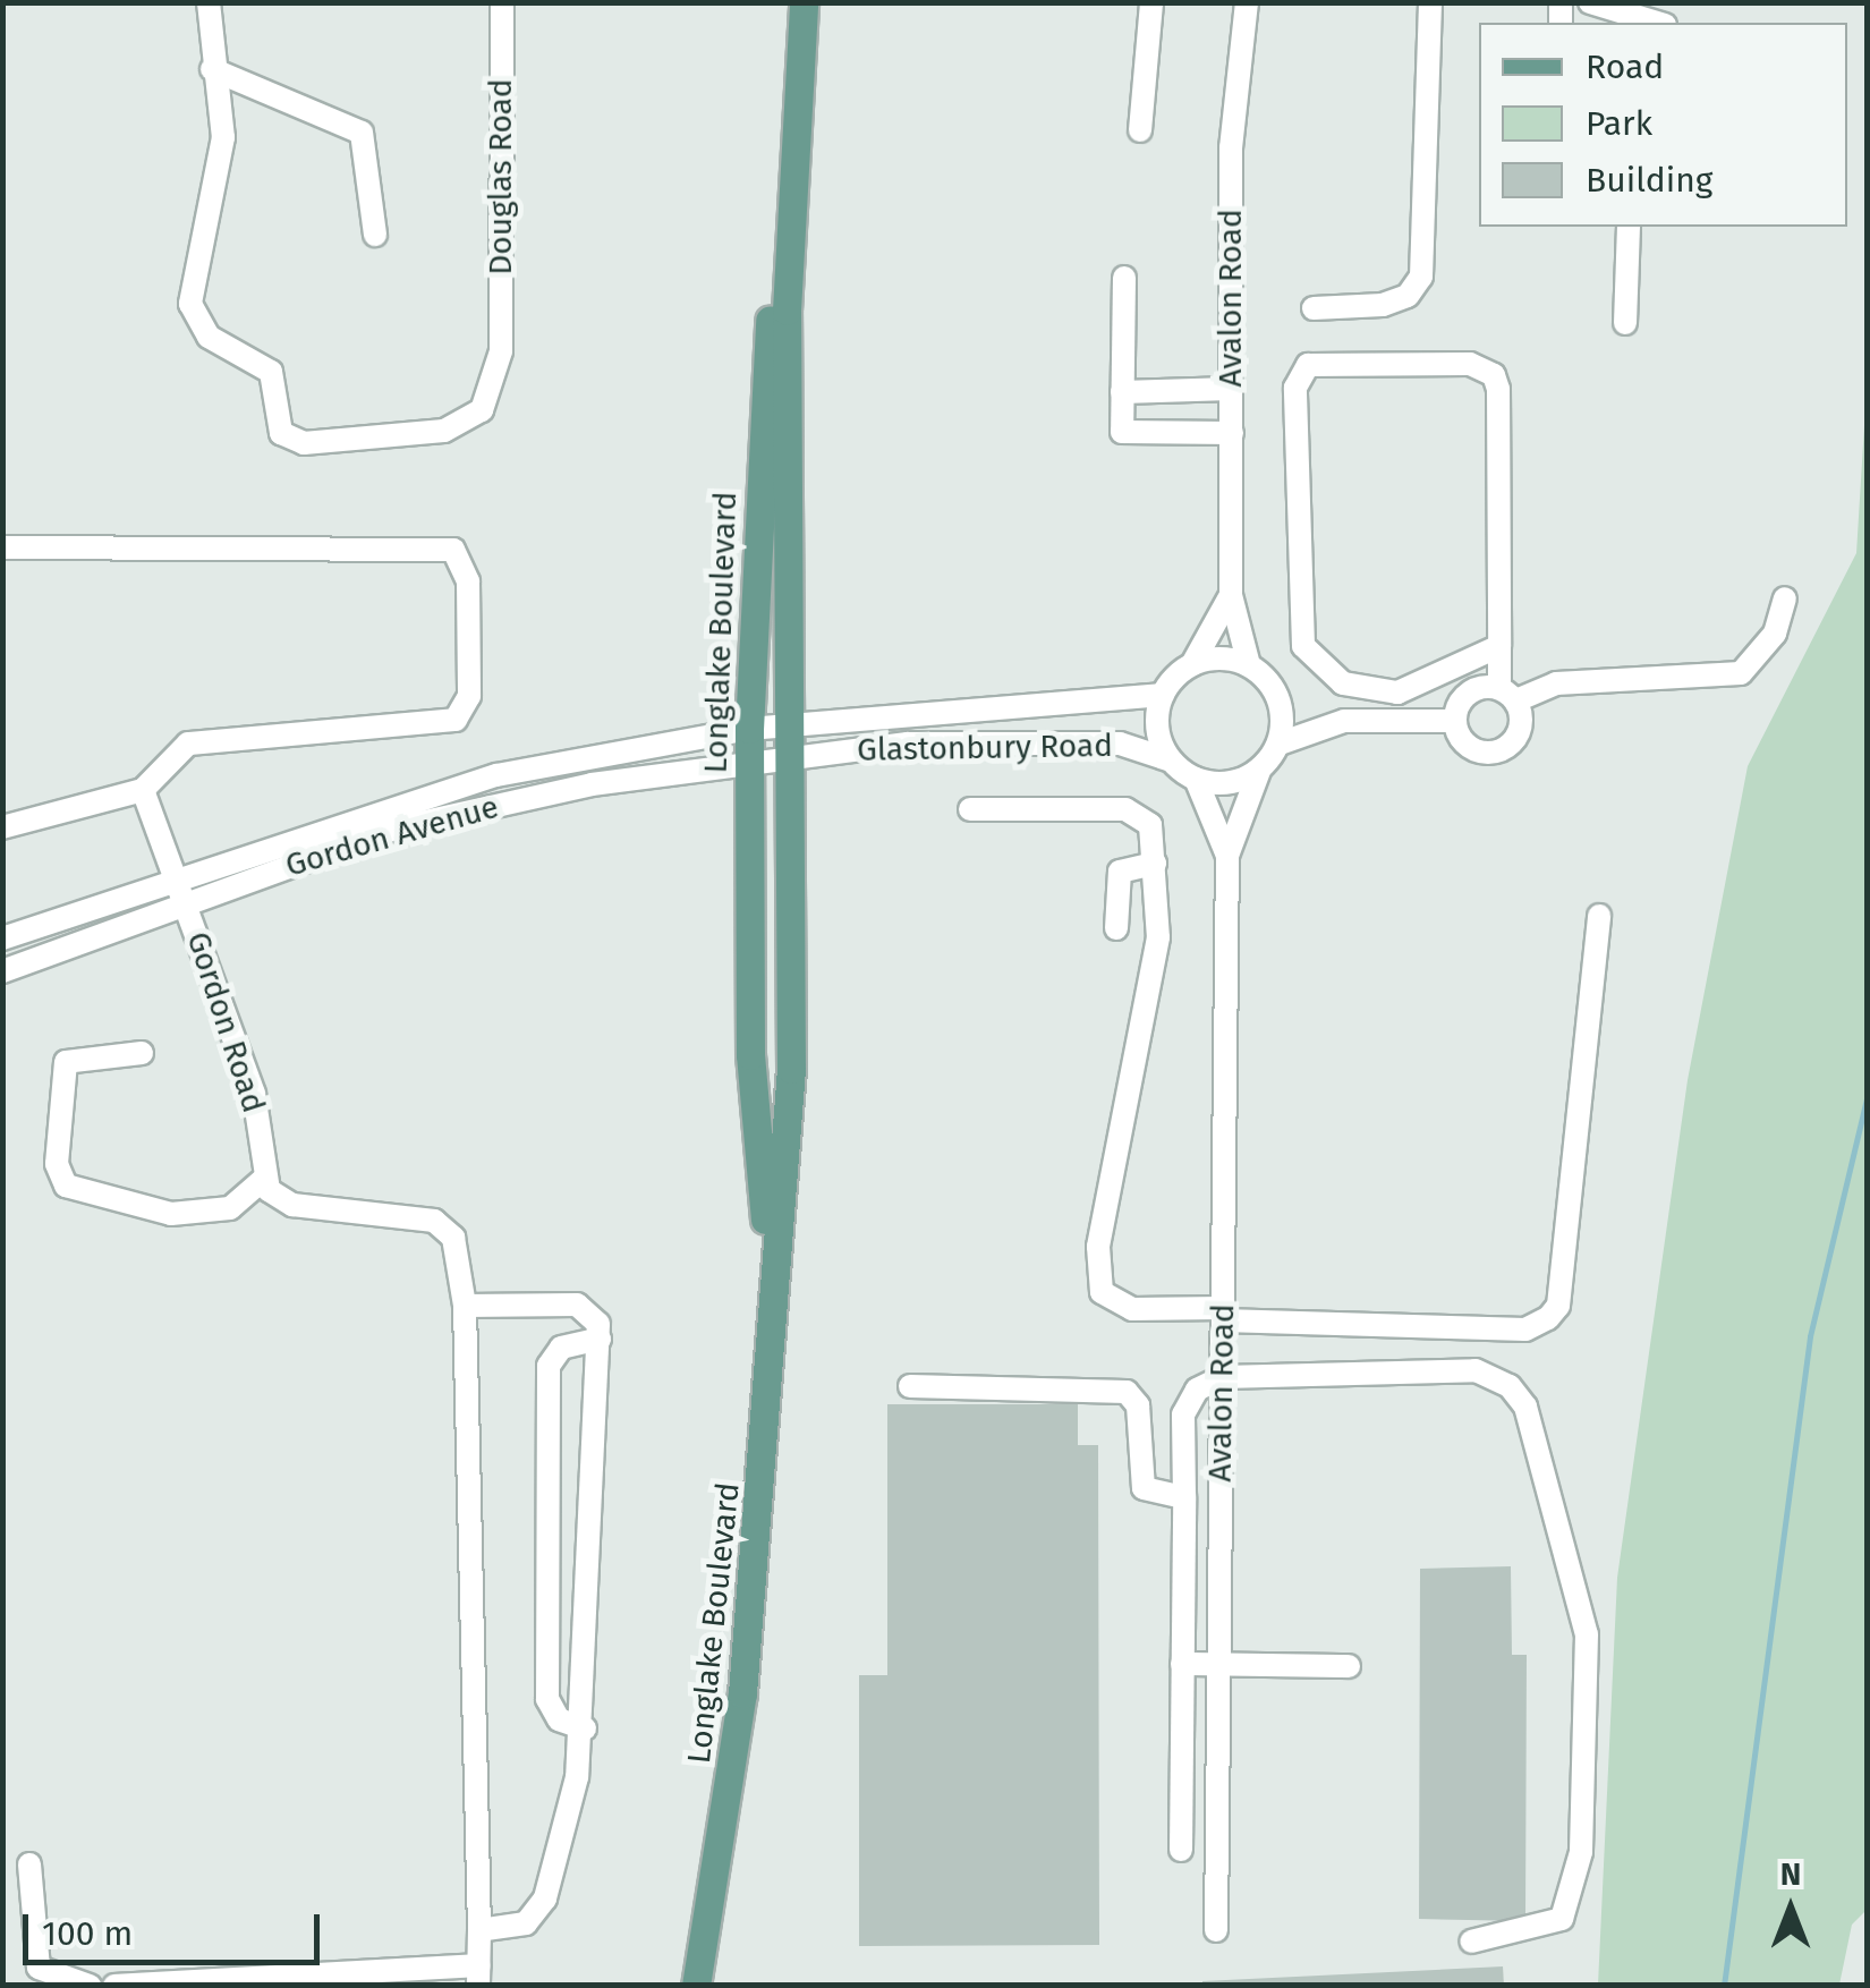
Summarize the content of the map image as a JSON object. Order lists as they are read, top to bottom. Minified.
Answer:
{"streets":{"main road":["Longlake Boulevard"],"street":["Douglas Road","Avalon Road","Glastonbury Road","Gordon Avenue","Gordon Road"]},"crossings":[["Avalon Road","Glastonbury Road"],["Longlake Boulevard","Glastonbury Road"],["Longlake Boulevard","Gordon Avenue"],["Glastonbury Road","Gordon Avenue"],["Gordon Avenue","Gordon Road"]],"legend":["Road","Park","Building"],"scale_bar":"100 m","north":"top"}
